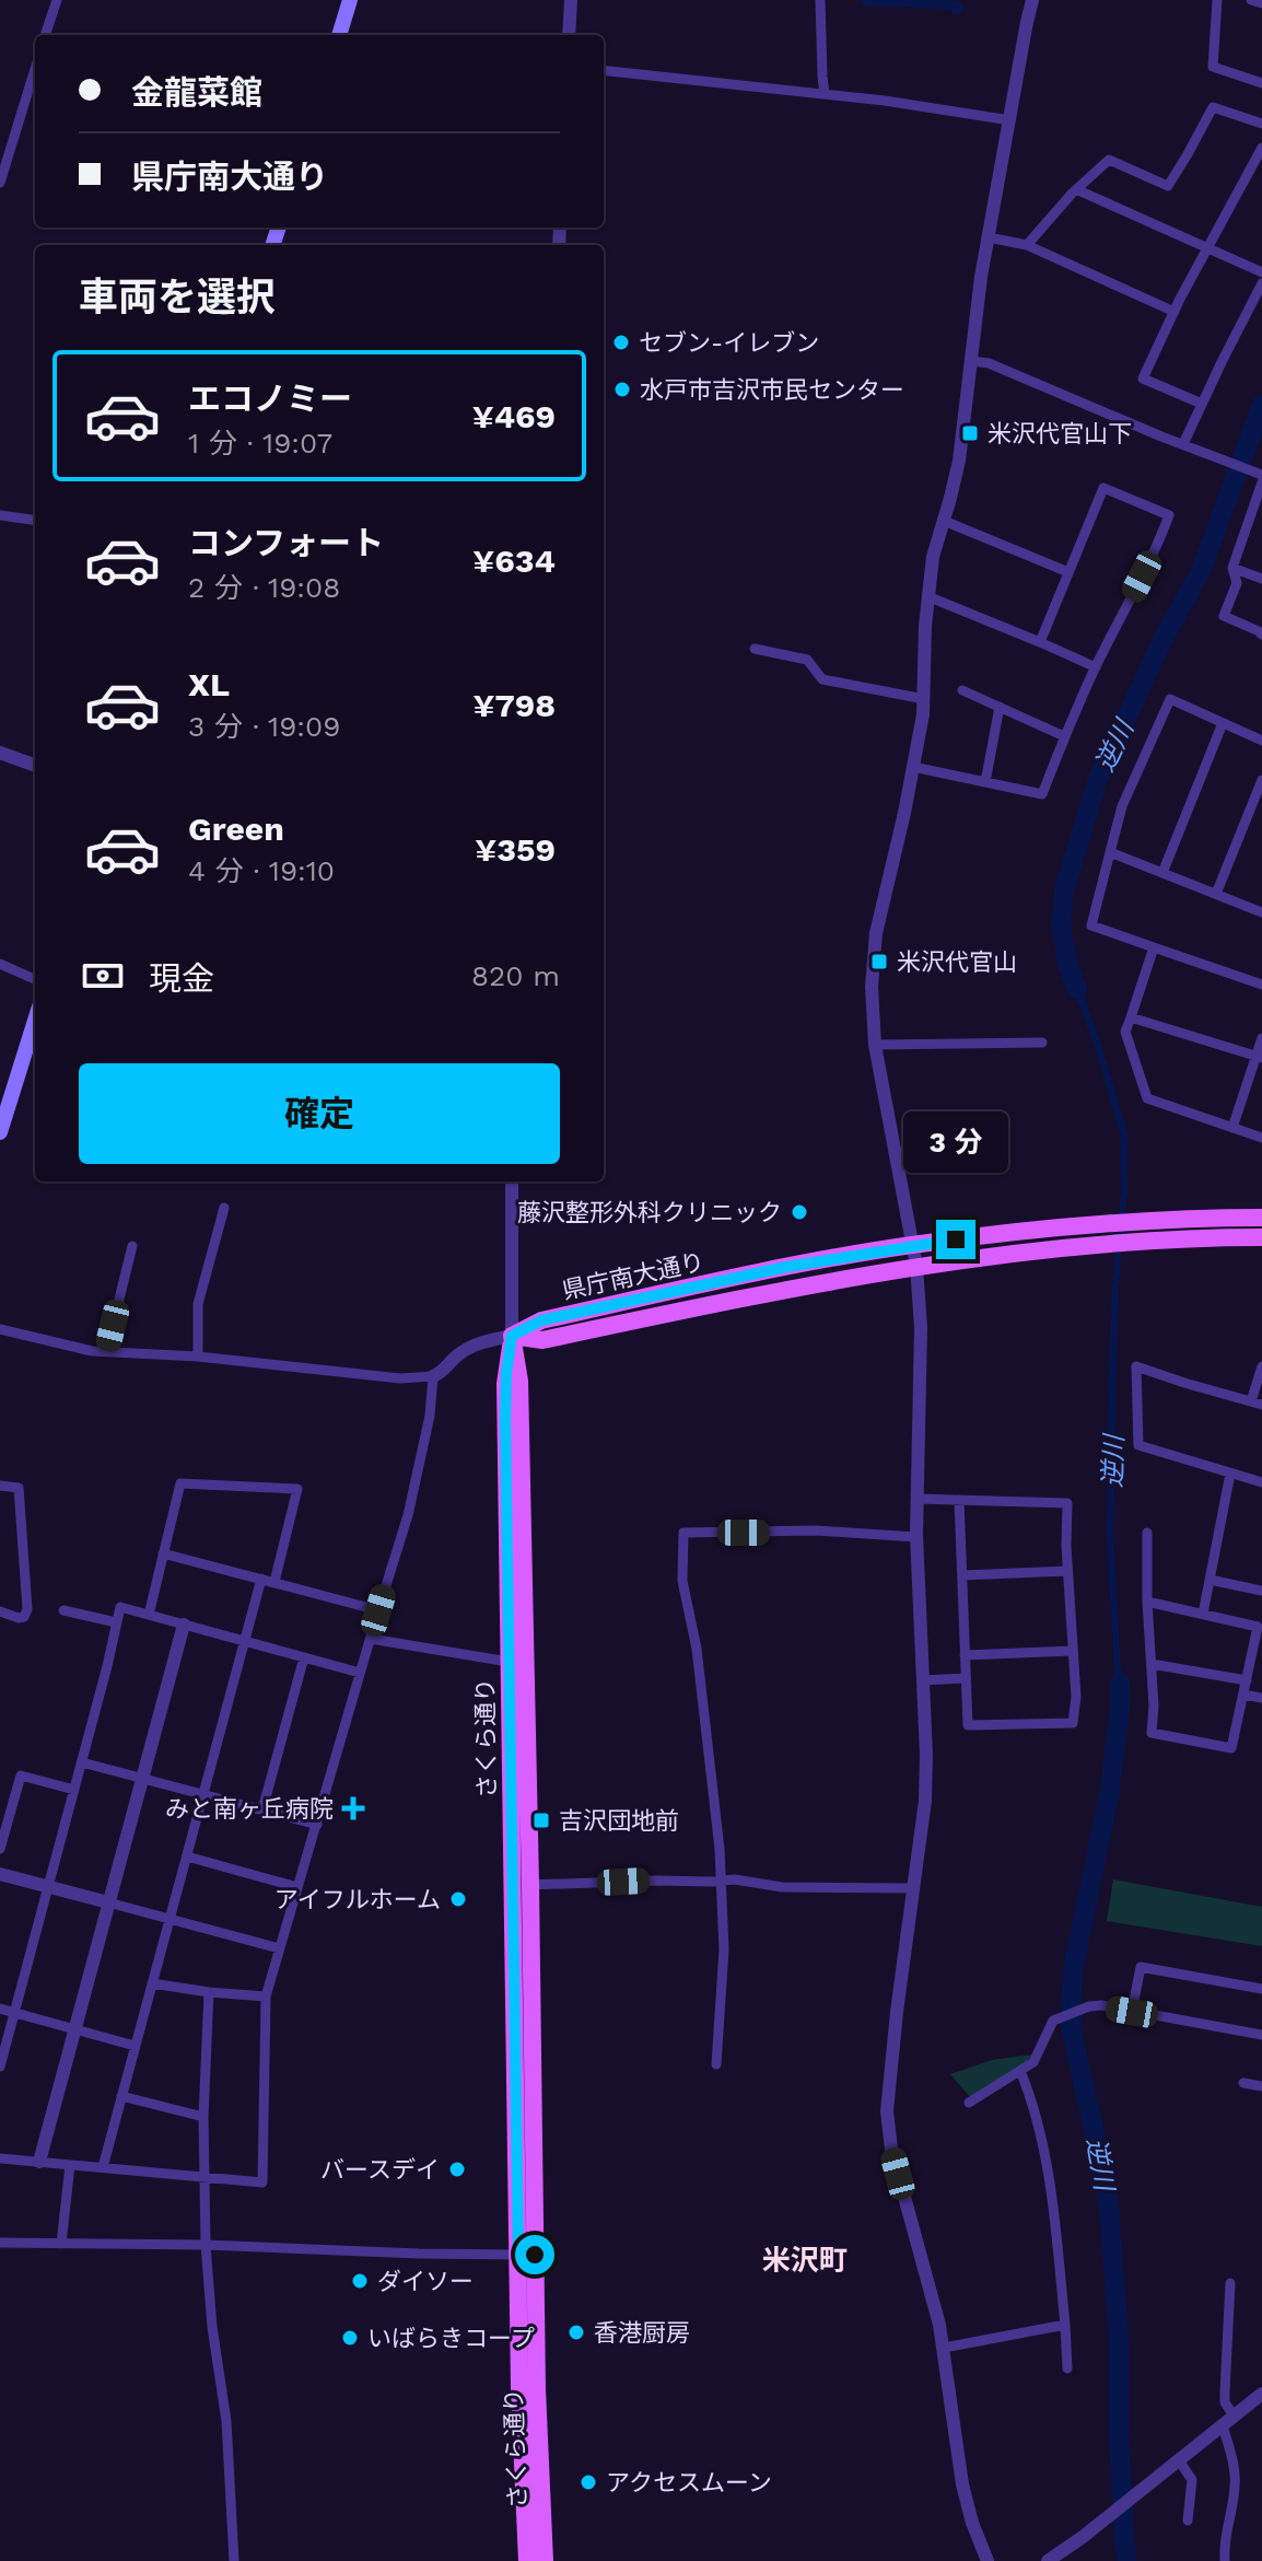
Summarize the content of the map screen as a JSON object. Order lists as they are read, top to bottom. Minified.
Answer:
{"streets":{"main road":["県庁南大通り","さくら通り"]},"crossings":[["県庁南大通り","さくら通り"]],"districts":["米沢町"],"water":["逆川"],"places":{"other":["セブン-イレブン","水戸市吉沢市民センター","藤沢整形外科クリニック","アイフルホーム","バースデイ","ダイソー","香港厨房","いばらきコープ","アクセスムーン"],"transit":["米沢代官山下","米沢代官山","吉沢団地前"],"health":["みと南ヶ丘病院"]},"page":{"banner":["金龍菜館","県庁南大通り"],"heading":"車両を選択","list":[{"name":"エコノミー","note":"1 分 · 19:07","value":"¥469"},{"name":"コンフォート","note":"2 分 · 19:08","value":"¥634"},{"name":"XL","note":"3 分 · 19:09","value":"¥798"},{"name":"Green","note":"4 分 · 19:10","value":"¥359"}],"pay":["現金","820 m"],"buttons":"確定","bubble":"3 分"}}
